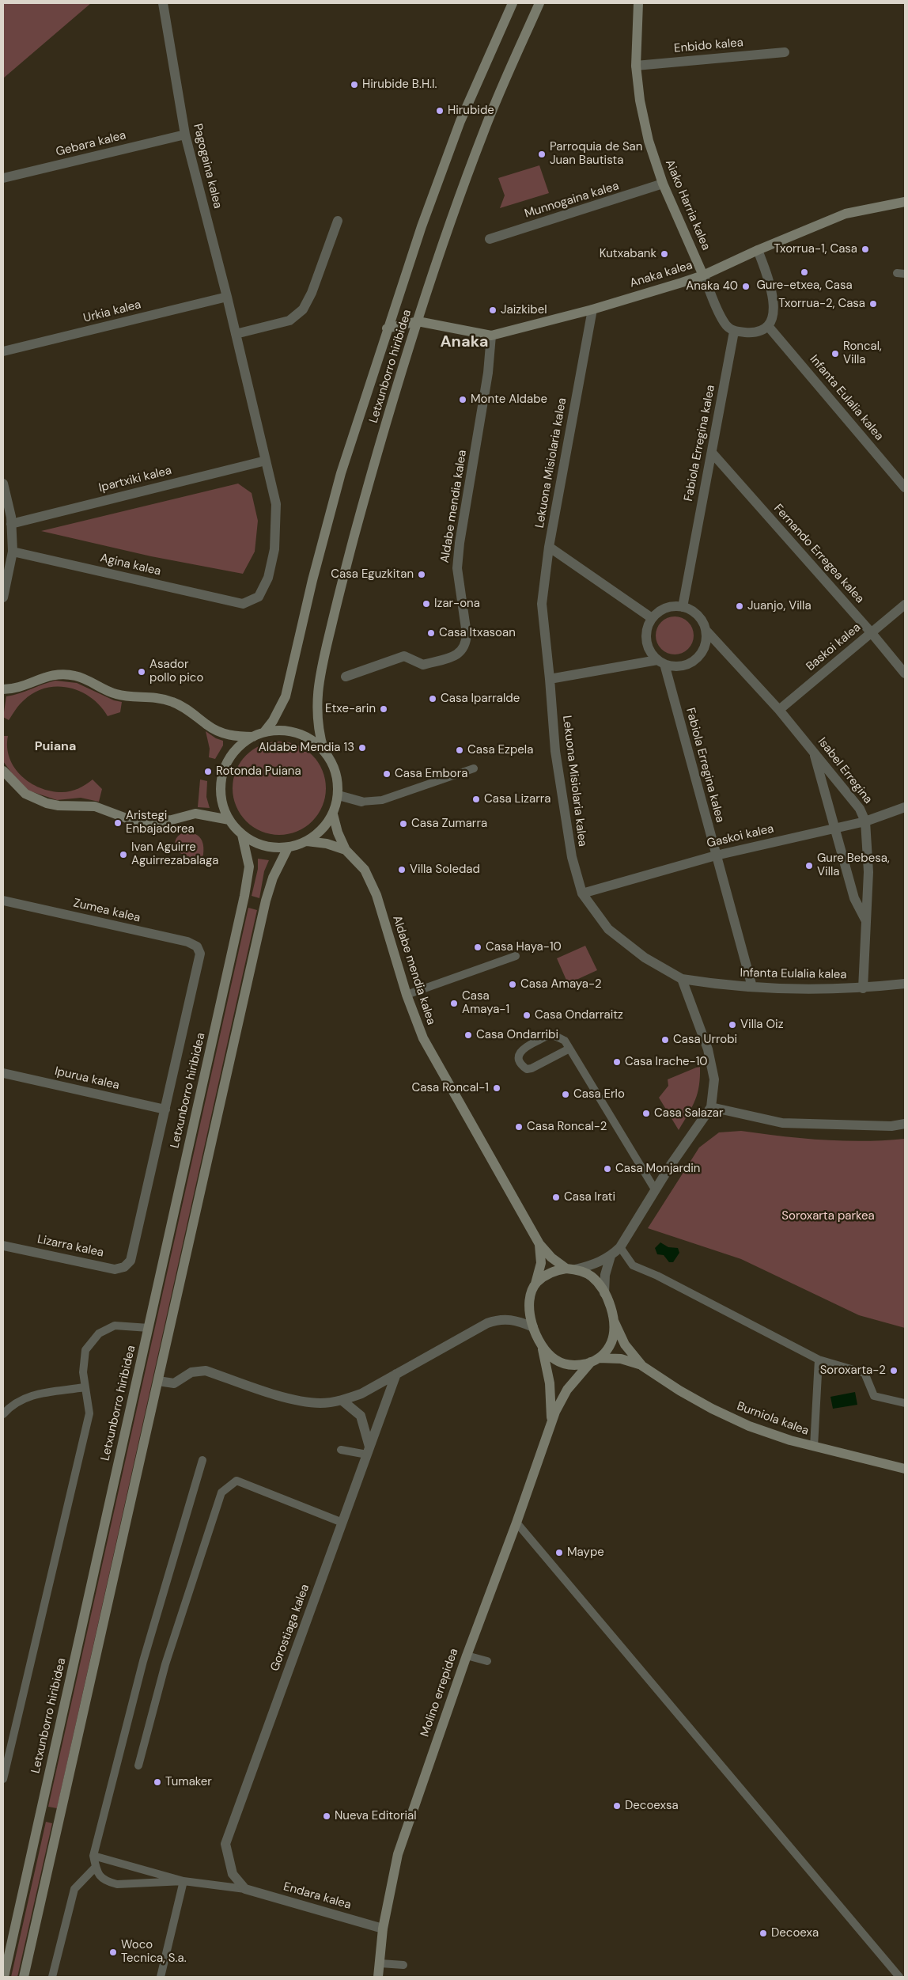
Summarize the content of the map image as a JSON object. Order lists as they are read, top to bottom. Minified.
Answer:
{"streets":{"main road":["Aiako Harria kalea","Anaka kalea","Letxunborro hiribidea","Aldabe mendia kalea","Burniola kalea","Molino errepidea"],"street":["Enbido kalea","Gebara kalea","Pagogaina kalea","Munnogaina kalea","Urkia kalea","Infanta Eulalia kalea","Fabiola Erregina kalea","Lekuona Misiolaria kalea","Ipartxiki kalea","Fernando Erregea kalea","Agina kalea","Baskoi kalea","Isabel Erregina","Gaskoi kalea","Zumea kalea","Ipurua kalea","Lizarra kalea","Gorostiaga kalea","Endara kalea"]},"crossings":[["Enbido kalea","Aiako Harria kalea"],["Gebara kalea","Pagogaina kalea"],["Pagogaina kalea","Urkia kalea"],["Pagogaina kalea","Ipartxiki kalea"],["Pagogaina kalea","Agina kalea"],["Munnogaina kalea","Aiako Harria kalea"],["Aiako Harria kalea","Anaka kalea"],["Anaka kalea","Letxunborro hiribidea"],["Anaka kalea","Lekuona Misiolaria kalea"],["Anaka kalea","Aldabe mendia kalea"],["Letxunborro hiribidea","Aldabe mendia kalea"],["Letxunborro hiribidea","Zumea kalea"],["Letxunborro hiribidea","Ipurua kalea"],["Letxunborro hiribidea","Lizarra kalea"],["Infanta Eulalia kalea","Fabiola Erregina kalea"],["Infanta Eulalia kalea","Lekuona Misiolaria kalea"],["Infanta Eulalia kalea","Isabel Erregina"],["Fabiola Erregina kalea","Fernando Erregea kalea"],["Fabiola Erregina kalea","Isabel Erregina"],["Fabiola Erregina kalea","Gaskoi kalea"],["Lekuona Misiolaria kalea","Gaskoi kalea"],["Aldabe mendia kalea","Burniola kalea"],["Aldabe mendia kalea","Molino errepidea"],["Fernando Erregea kalea","Baskoi kalea"],["Baskoi kalea","Isabel Erregina"],["Isabel Erregina","Gaskoi kalea"],["Burniola kalea","Molino errepidea"],["Gorostiaga kalea","Endara kalea"],["Molino errepidea","Endara kalea"]],"districts":["Anaka","Puiana"],"parks":["Soroxarta parkea"],"places":["Hirubide B.H.I.","Hirubide","Parroquia de San Juan Bautista","Txorrua-1, Casa","Kutxabank","Gure-etxea, Casa","Anaka 40","Txorrua-2, Casa","Jaizkibel","Roncal, Villa","Monte Aldabe","Casa Eguzkitan","Izar-ona","Juanjo, Villa","Casa Itxasoan","Asador pollo pico","Casa Iparralde","Etxe-arin","Aldabe Mendia 13","Casa Ezpela","Rotonda Puiana","Casa Embora","Casa Lizarra","Aristegi Enbajadorea","Casa Zumarra","Ivan Aguirre Aguirrezabalaga","Gure Bebesa, Villa","Villa Soledad","Casa Haya-10","Casa Amaya-2","Casa Amaya-1","Casa Ondarraitz","Villa Oiz","Casa Ondarribi","Casa Urrobi","Casa Irache-10","Casa Roncal-1","Casa Erlo","Casa Salazar","Casa Roncal-2","Casa Monjardin","Casa Irati","Soroxarta-2","Maype","Tumaker","Decoexsa","Nueva Editorial","Decoexa","Woco Tecnica, S.a."]}
